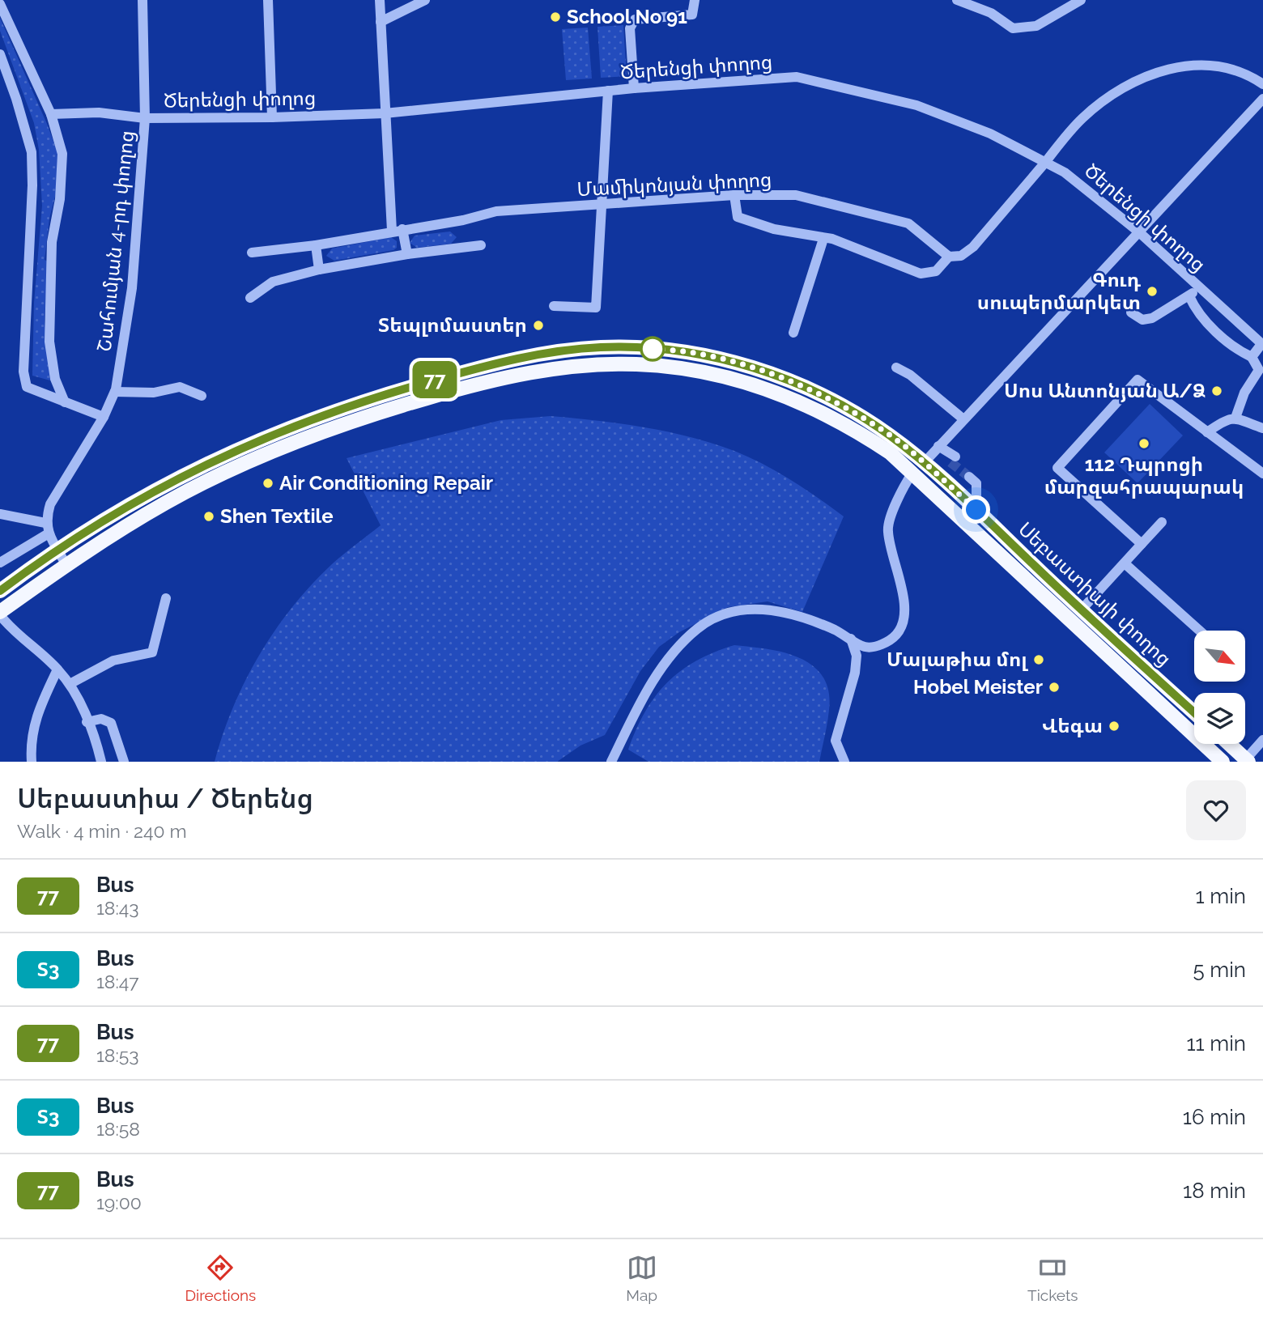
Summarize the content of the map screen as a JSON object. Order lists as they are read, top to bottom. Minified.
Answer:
{"streets":{"main road":["Սեբաստիայի փողոց"],"street":["Ծերենցի փողոց","Մամիկոնյան փողոց","Շահումյան 4-րդ փողոց"]},"crossings":[["Ծերենցի փողոց","Շահումյան 4-րդ փողոց"]],"places":["School No 91","Գուդ սուպերմարկետ","Տեպլոմաստեր","Սոս Անտոնյան Ա/Ձ","112 Դպրոցի մարզահրապարակ","Air Conditioning Repair","Shen Textile","Մալաթիա մոլ","Hobel Meister","Վեգա"],"lines":["bus line 77"],"north":"bottom right","page":{"on_map":"77","heading":["Սեբաստիա / Ծերենց","Walk · 4 min · 240 m"],"list":[{"mark":"77","name":"Bus","note":"18:43","value":"1 min"},{"mark":"Տ3","name":"Bus","note":"18:47","value":"5 min"},{"mark":"77","name":"Bus","note":"18:53","value":"11 min"},{"mark":"Տ3","name":"Bus","note":"18:58","value":"16 min"},{"mark":"77","name":"Bus","note":"19:00","value":"18 min"}],"tabs":["Directions","Map","Tickets"]}}
